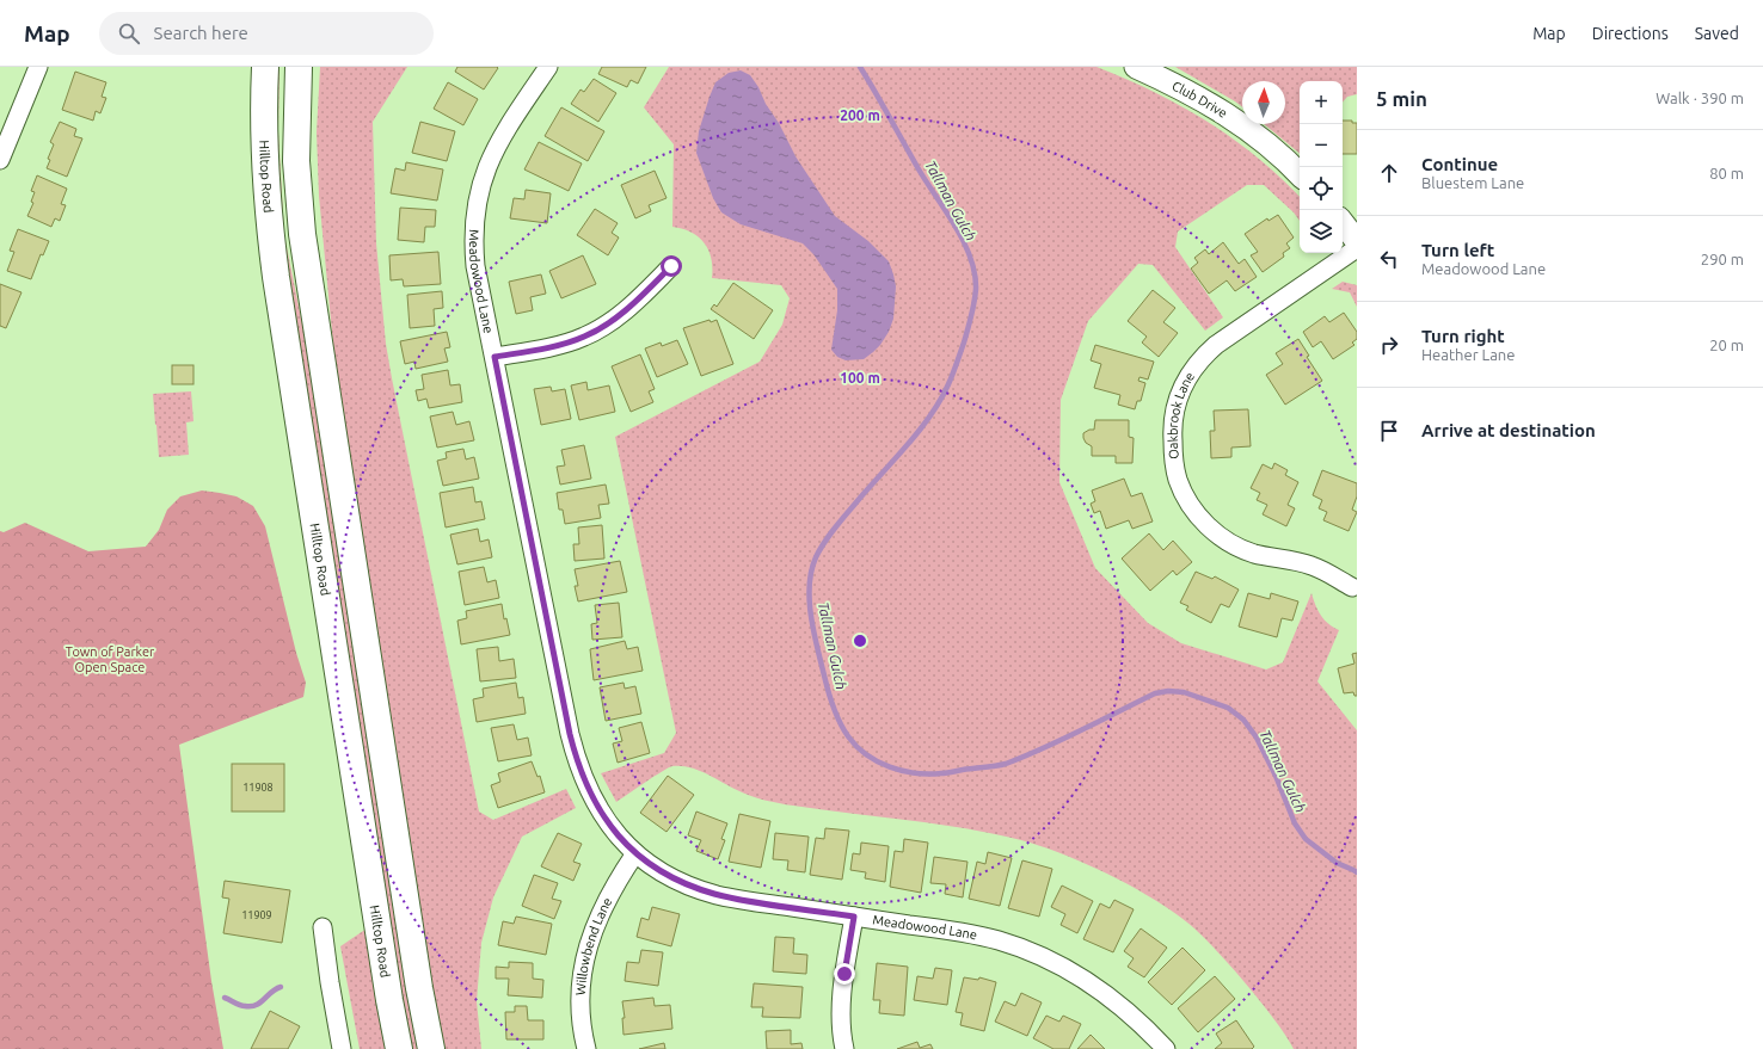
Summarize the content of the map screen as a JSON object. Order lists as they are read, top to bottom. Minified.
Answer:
{"streets":{"main road":["Hilltop Road"],"street":["Club Drive","Meadowood Lane","Oakbrook Lane","Willowbend Lane"]},"crossings":[["Meadowood Lane","Willowbend Lane"]],"water":["Tallman Gulch"],"parks":["Town of Parker Open Space"],"house_numbers":["11908","11909"],"north":"top","page":{"header":"Map","search":"Search here","nav":["Map","Directions","Saved"],"heading":["5 min","Walk · 390 m"],"map_buttons":["+","−"],"list":[["Continue","Bluestem Lane","80 m"],["Turn left","Meadowood Lane","290 m"],["Turn right","Heather Lane","20 m"],"Arrive at destination"]},"rings":["200 m","100 m"]}
